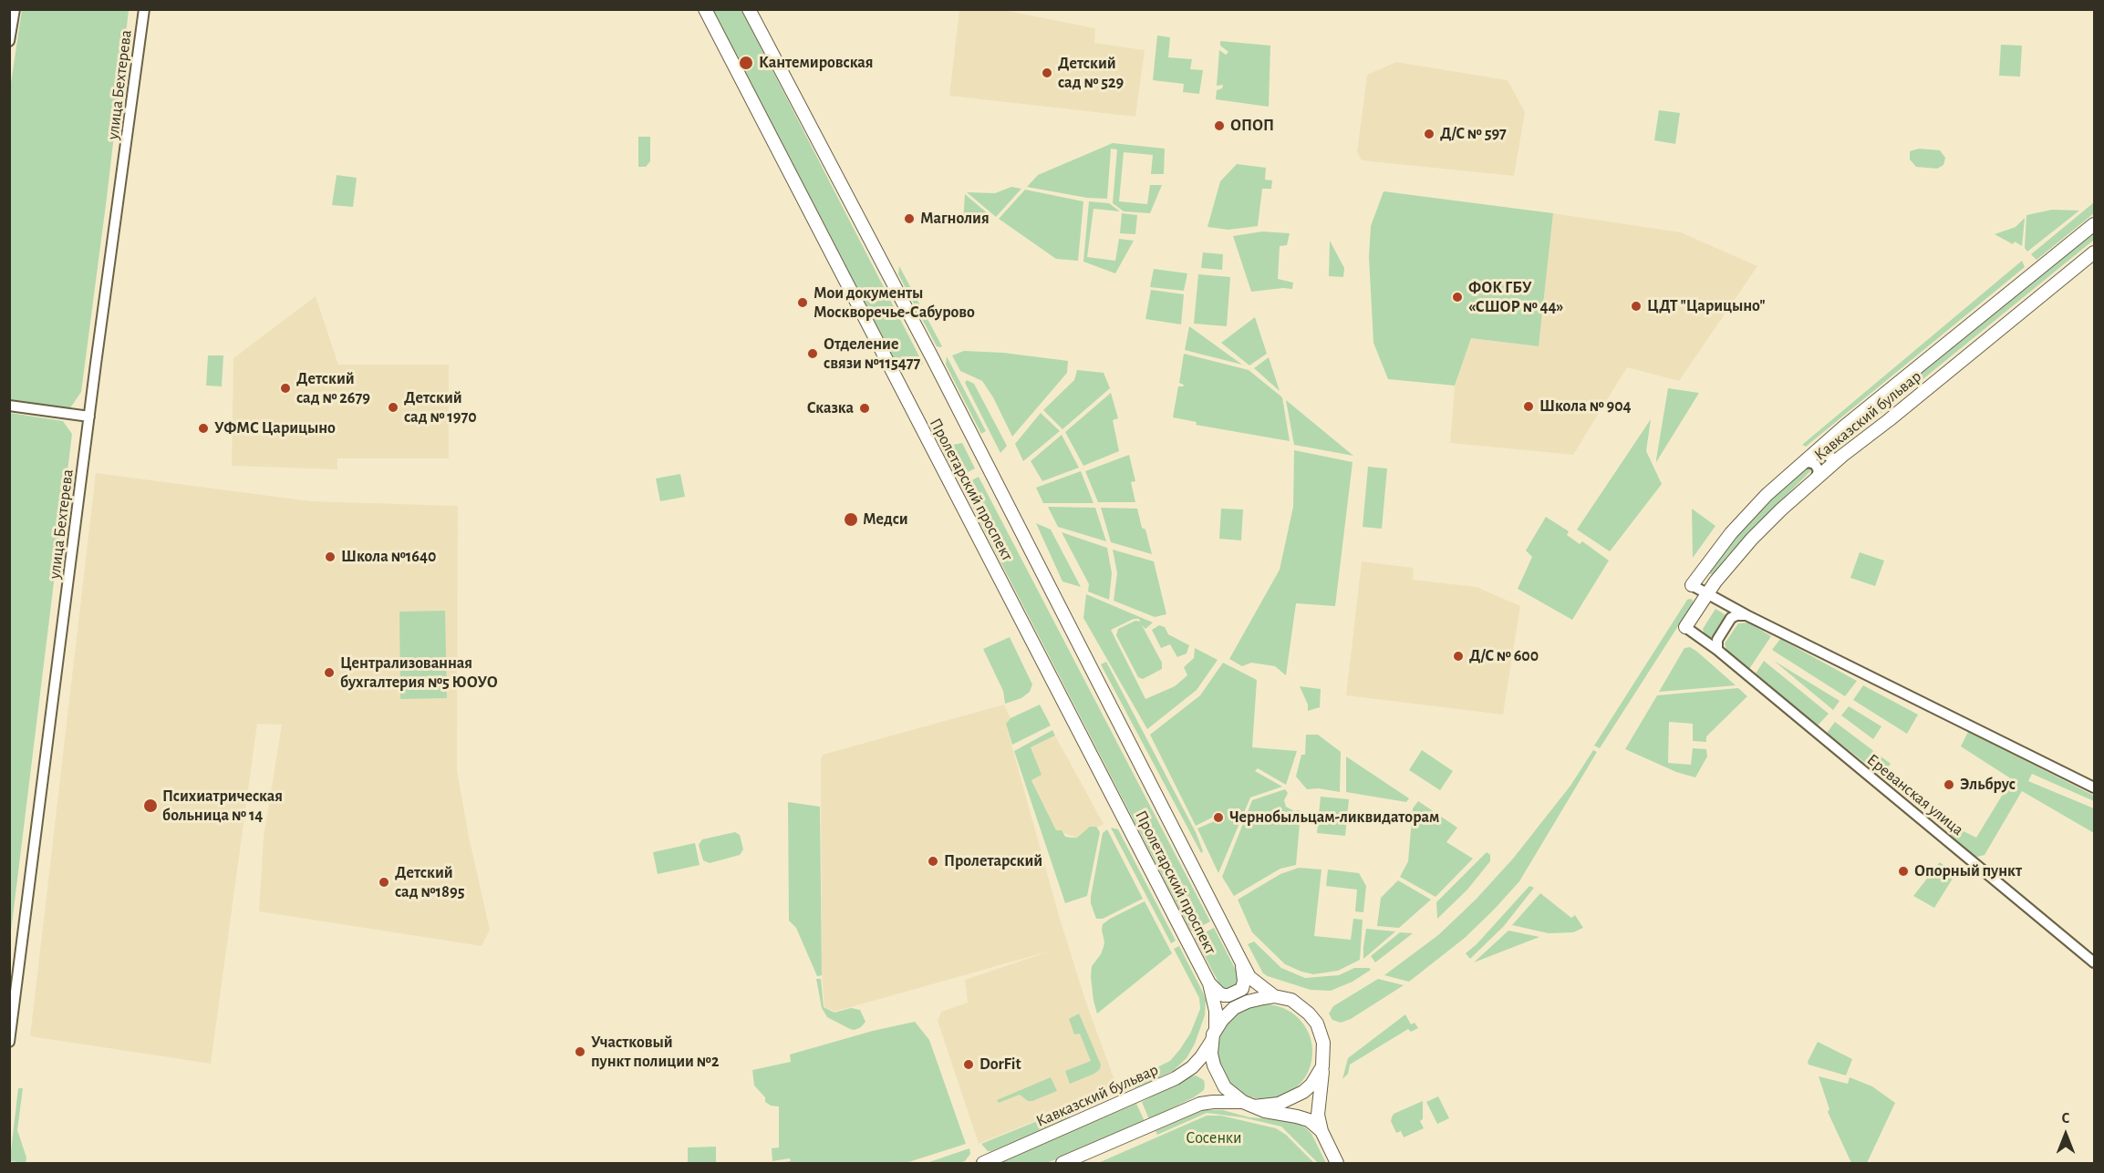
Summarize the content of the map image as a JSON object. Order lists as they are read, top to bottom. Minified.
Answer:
{"streets":{"main road":["Кавказский бульвар","Пролетарский проспект"],"street":["улица Бехтерева","Ереванская улица"]},"crossings":[["Кавказский бульвар","Пролетарский проспект"],["Кавказский бульвар","Ереванская улица"]],"parks":["Сосенки"],"places":["Кантемировская","Детский сад № 529","ОПОП","Д/C № 597","Магнолия","ФОК ГБУ «СШОР № 44»","Мои документы Москворечье-Сабурово","ЦДТ \"Царицыно\"","Отделение связи №115477","Детский сад № 2679","Школа № 904","Детский сад № 1970","Сказка","УФМС Царицыно","Медси","Школа №1640","Д/C № 600","Централизованная бухгалтерия №5 ЮОУО","Эльбрус","Психиатрическая больница № 14","Чернобыльцам-ликвидаторам","Пролетарский","Опорный пункт","Детский сад №1895","Участковый пункт полиции №2","DorFit"],"north":"top"}
